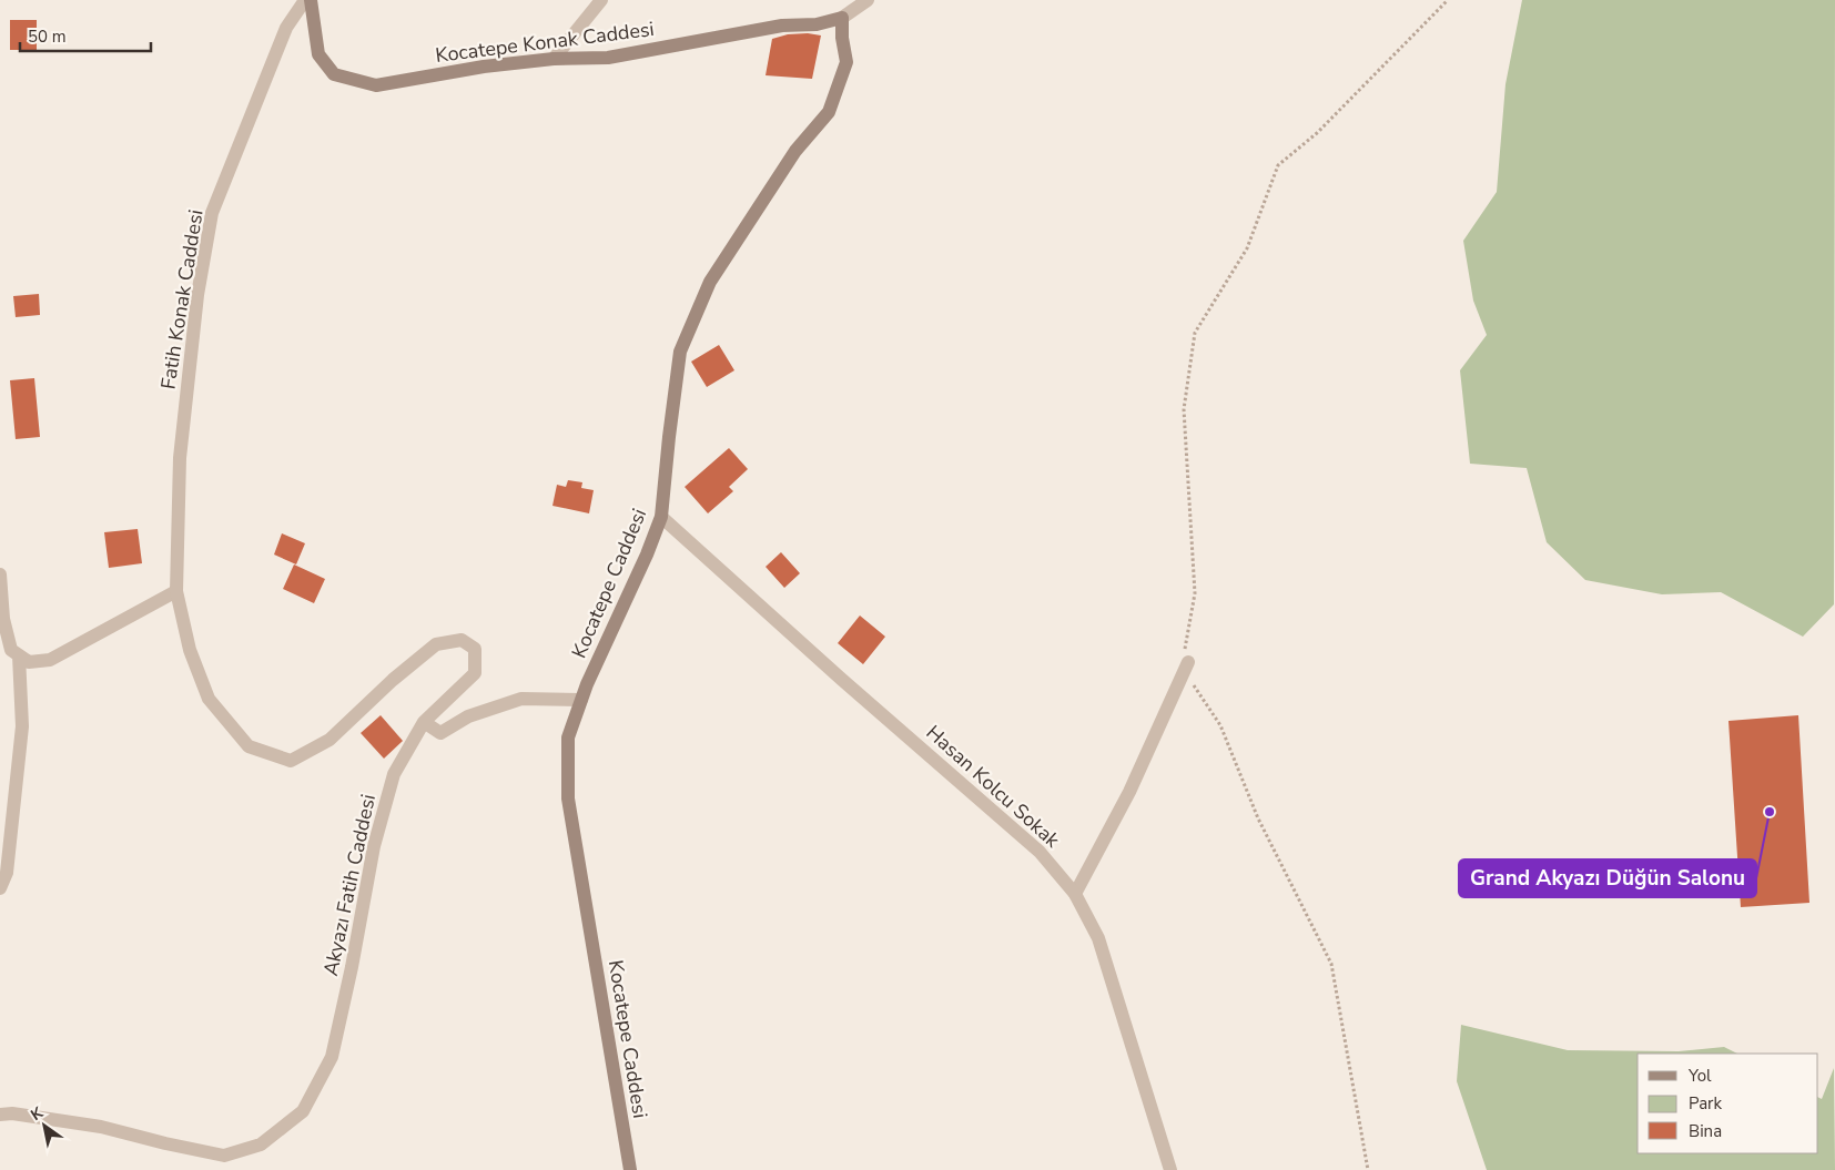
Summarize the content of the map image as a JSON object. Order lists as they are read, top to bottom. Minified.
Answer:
{"streets":{"main road":["Kocatepe Konak Caddesi","Kocatepe Caddesi"],"street":["Fatih Konak Caddesi","Hasan Kolcu Sokak","Akyazı Fatih Caddesi"]},"crossings":[["Kocatepe Konak Caddesi","Kocatepe Caddesi"],["Fatih Konak Caddesi","Akyazı Fatih Caddesi"],["Kocatepe Caddesi","Hasan Kolcu Sokak"]],"places":["Grand Akyazı Düğün Salonu"],"legend":["Yol","Park","Bina"],"scale_bar":"50 m","north":"top left"}
